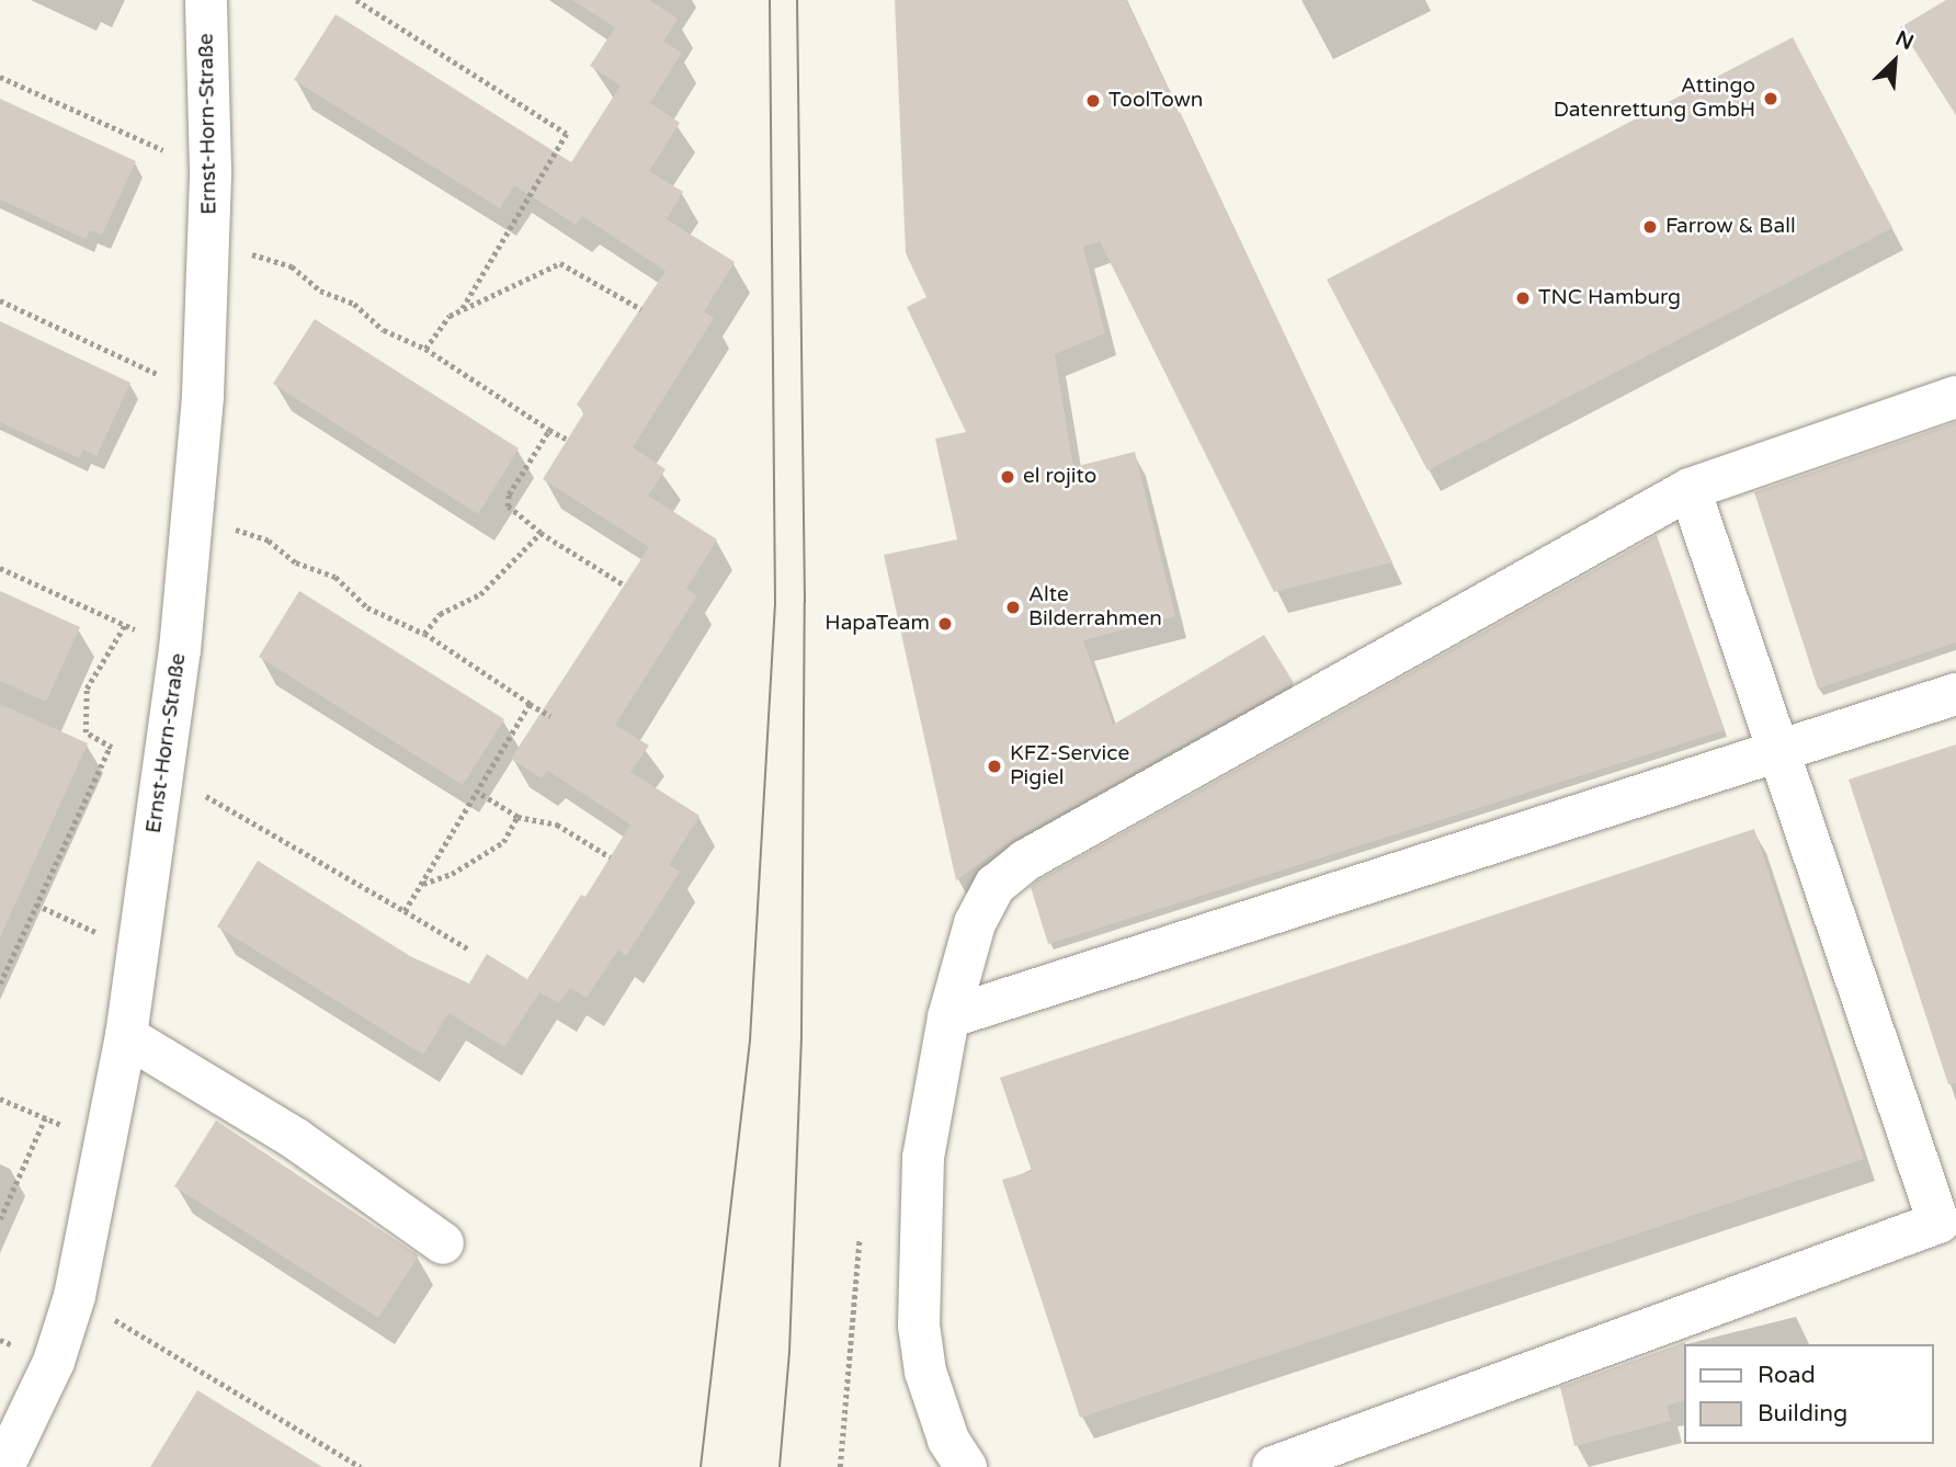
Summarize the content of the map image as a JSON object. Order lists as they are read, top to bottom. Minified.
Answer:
{"streets":{"street":["Ernst-Horn-Straße"]},"places":["Attingo Datenrettung GmbH","ToolTown","Farrow & Ball","TNC Hamburg","el rojito","Alte Bilderrahmen","HapaTeam","KFZ-Service Pigiel"],"legend":["Road","Building"],"north":"top right"}
